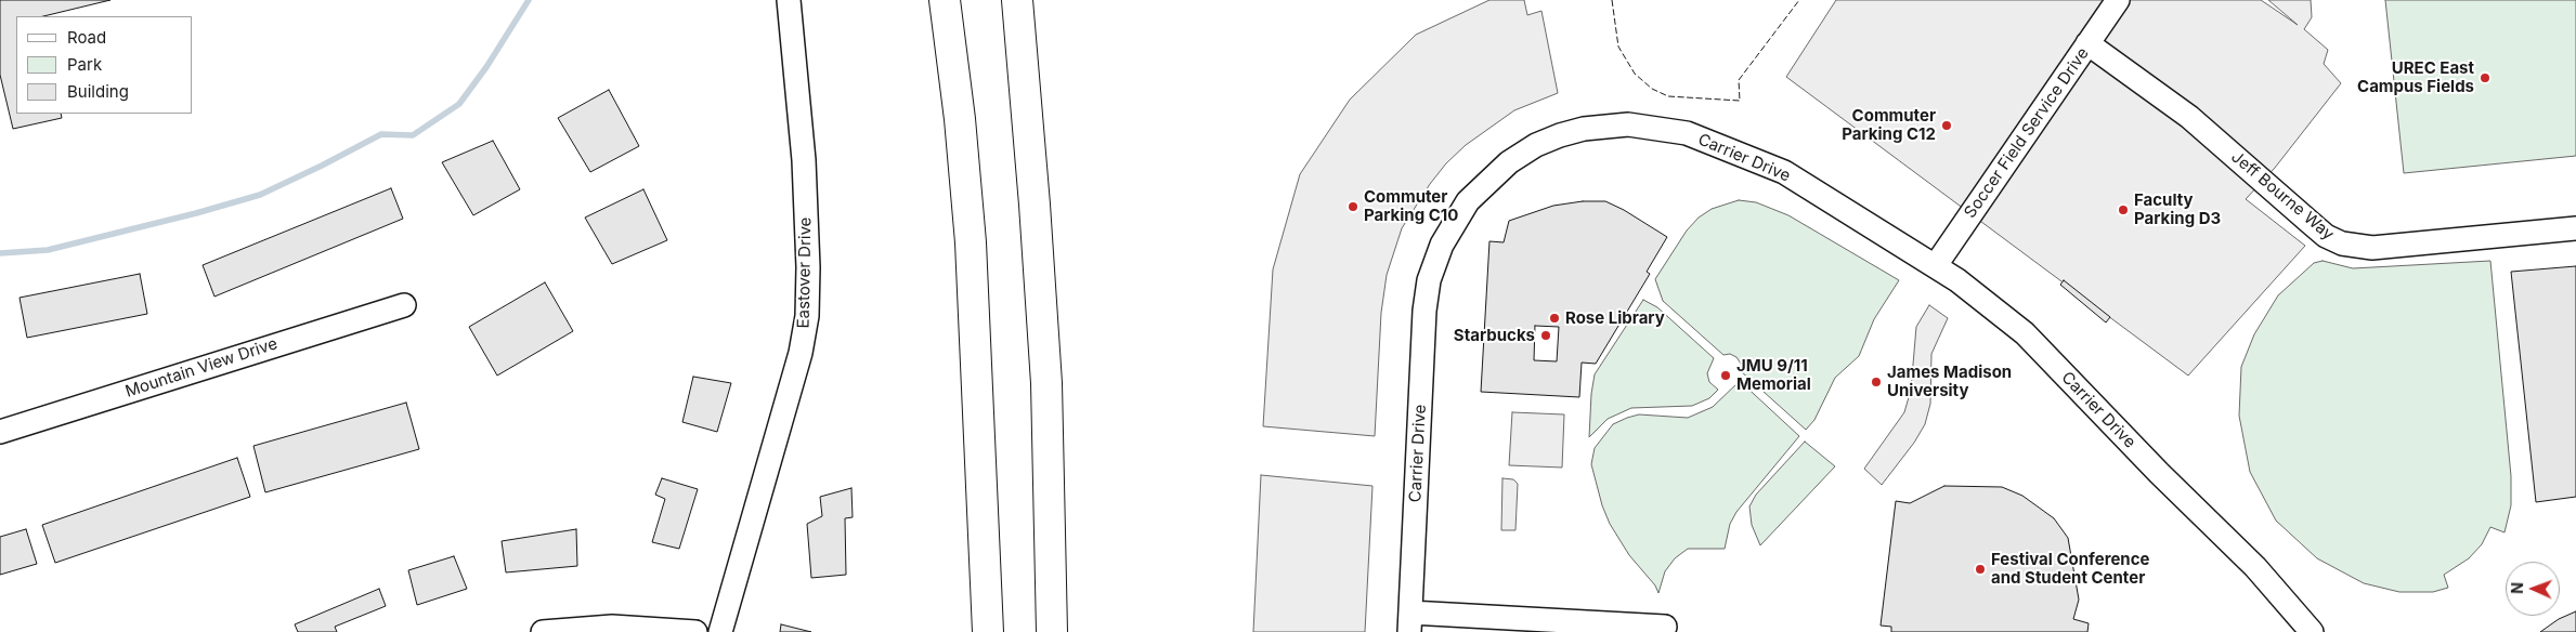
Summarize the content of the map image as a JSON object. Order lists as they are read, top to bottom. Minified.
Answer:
{"streets":{"street":["Soccer Field Service Drive","Carrier Drive","Jeff Bourne Way","Eastover Drive","Mountain View Drive"]},"crossings":[["Soccer Field Service Drive","Carrier Drive"],["Soccer Field Service Drive","Jeff Bourne Way"]],"places":["UREC East Campus Fields","Commuter Parking C12","Commuter Parking C10","Faculty Parking D3","Rose Library","Starbucks","JMU 9/11 Memorial","James Madison University","Festival Conference and Student Center"],"legend":["Road","Park","Building"],"north":"left"}
